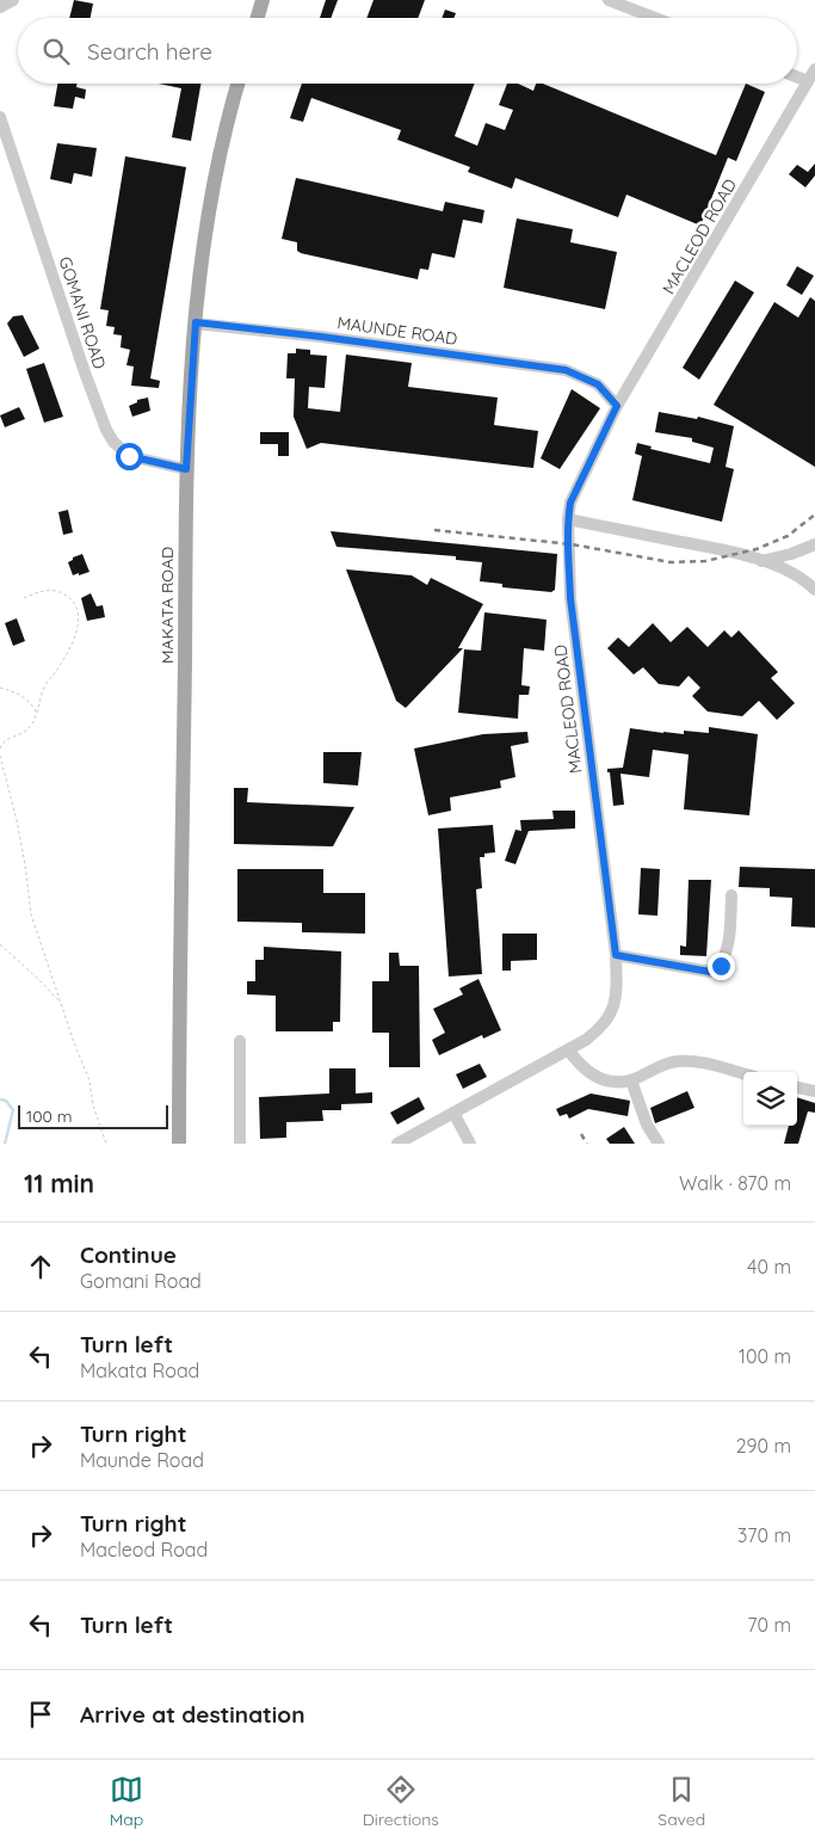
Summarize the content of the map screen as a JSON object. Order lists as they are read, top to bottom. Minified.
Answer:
{"streets":{"main road":["MAKATA ROAD"],"street":["MACLEOD ROAD","GOMANI ROAD","MAUNDE ROAD"]},"crossings":[["MACLEOD ROAD","MAUNDE ROAD"],["GOMANI ROAD","MAKATA ROAD"],["MAUNDE ROAD","MAKATA ROAD"]],"scale_bar":"100 m","page":{"search":"Search here","scale":"100 m","heading":["11 min","Walk · 870 m"],"list":[["Continue","Gomani Road","40 m"],["Turn left","Makata Road","100 m"],["Turn right","Maunde Road","290 m"],["Turn right","Macleod Road","370 m"],["Turn left","70 m"],"Arrive at destination"],"nav":["Map","Directions","Saved"]}}
